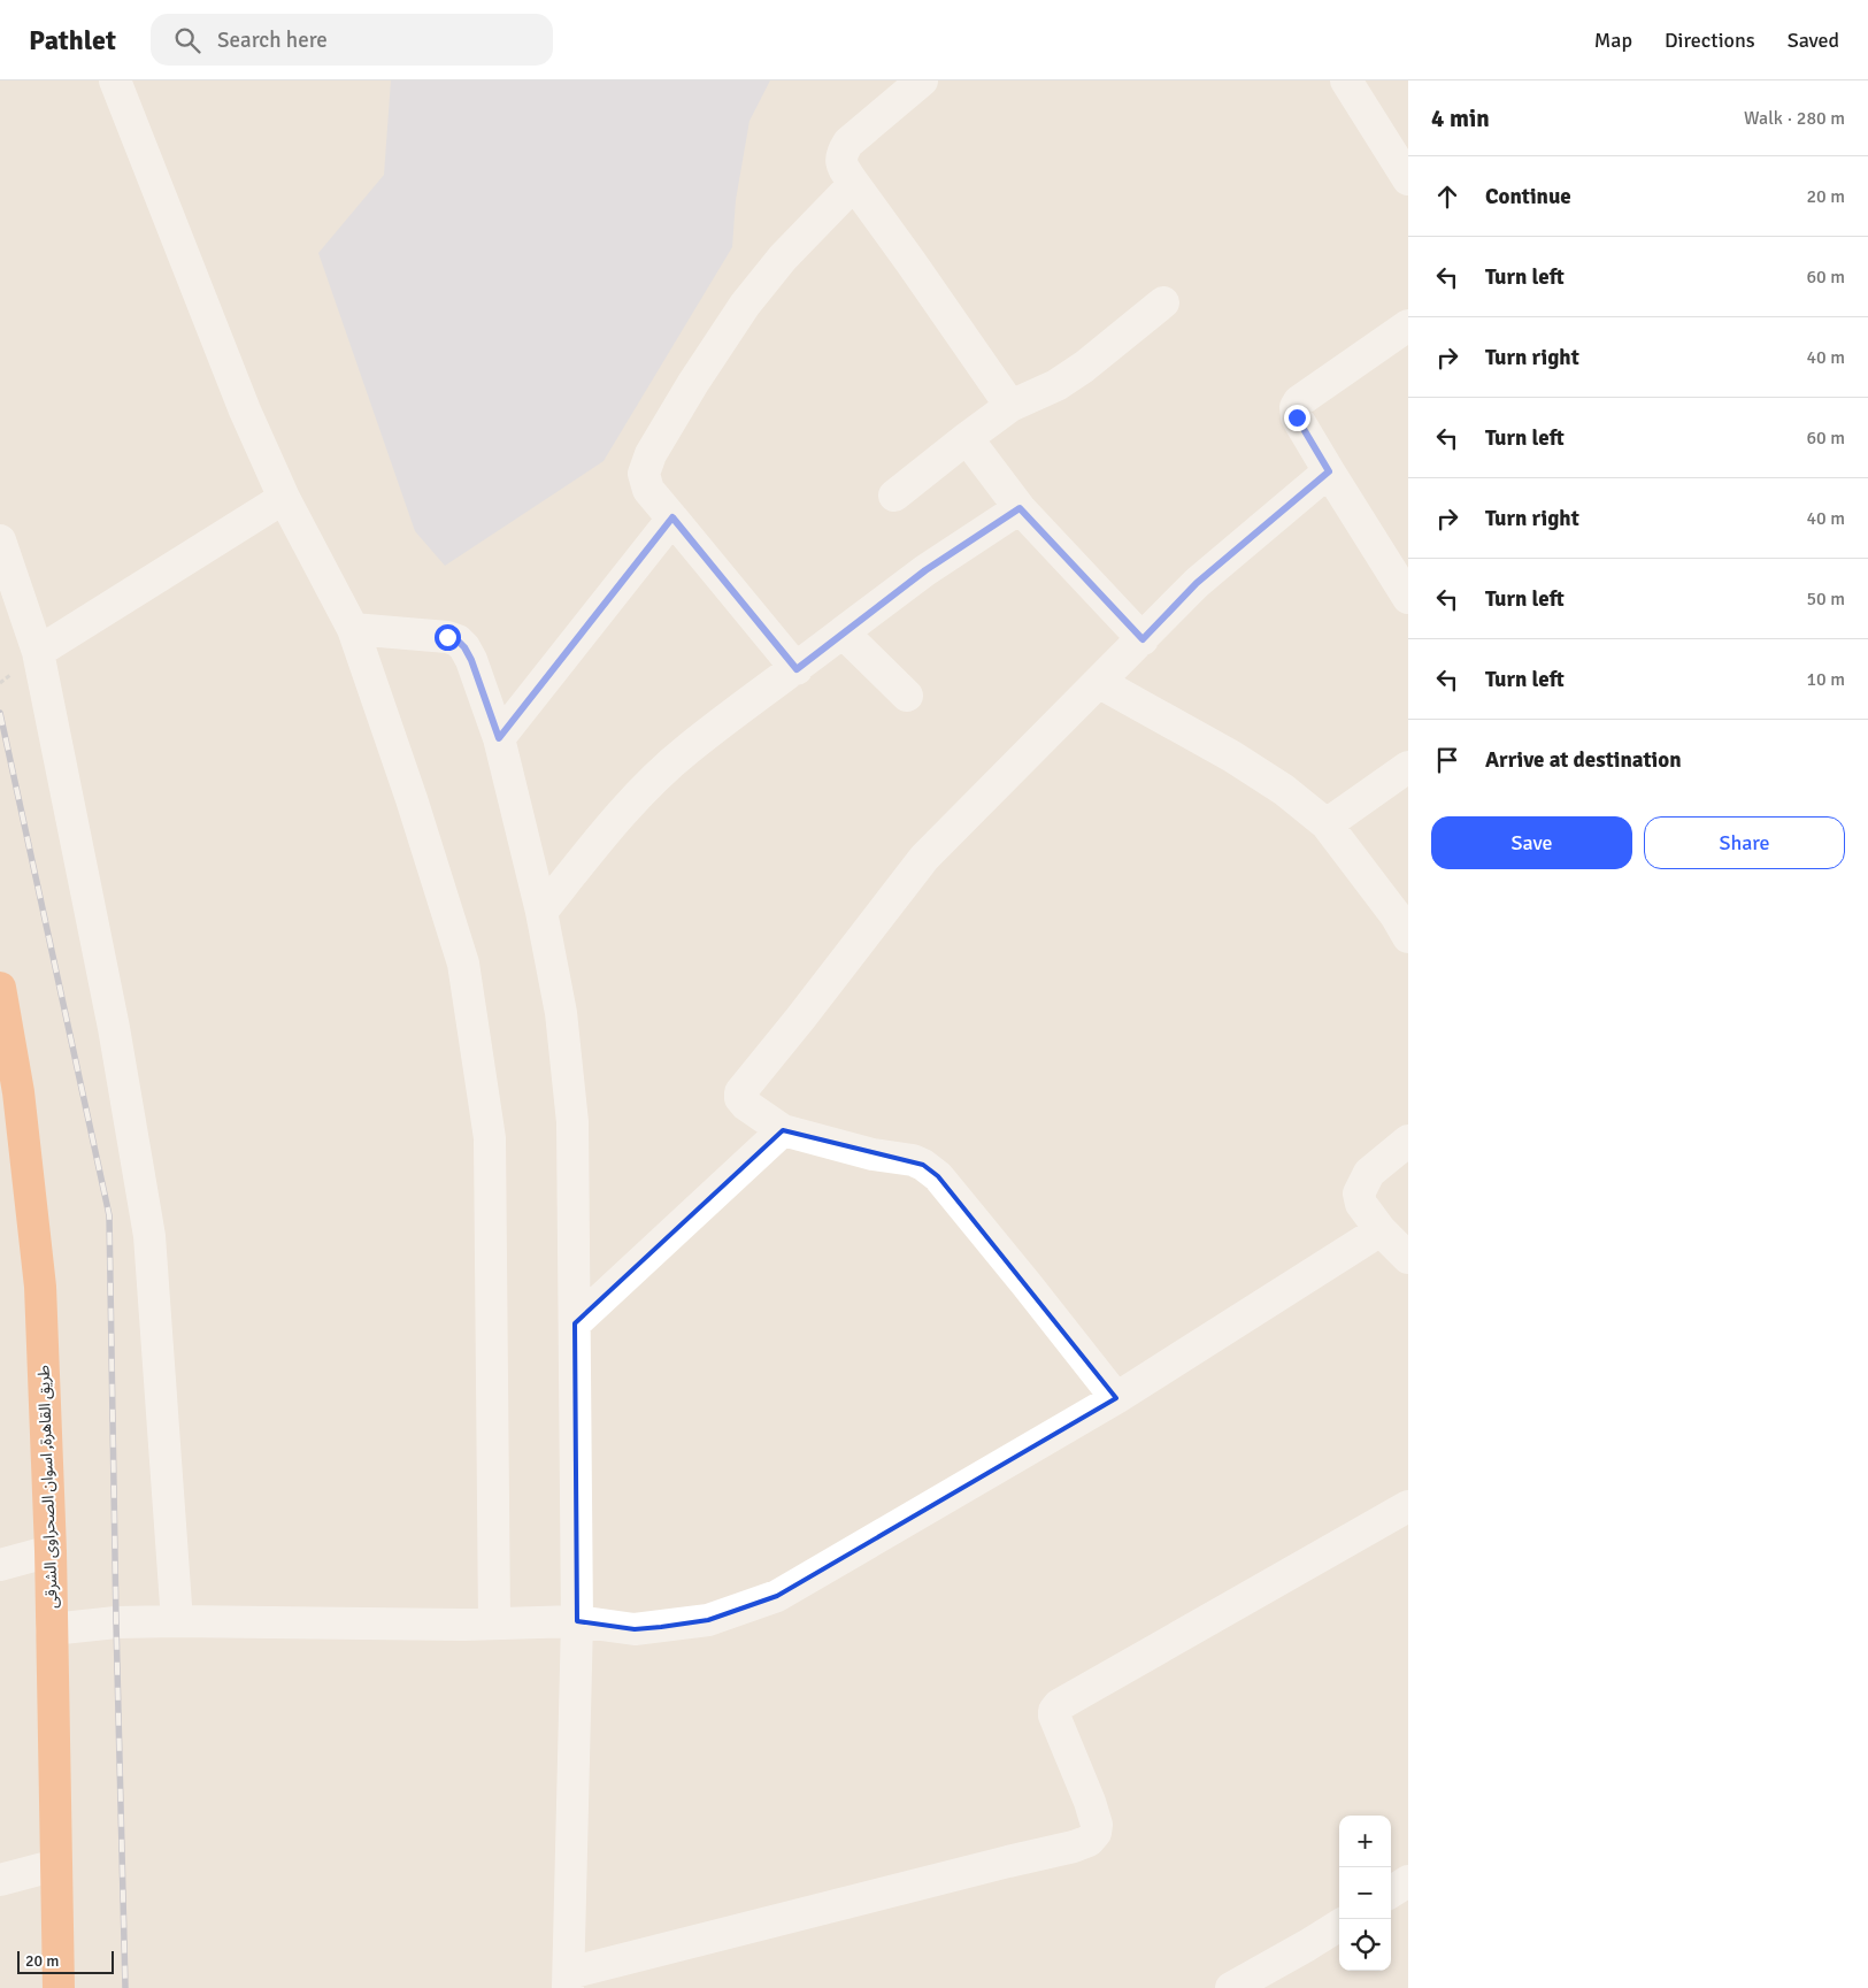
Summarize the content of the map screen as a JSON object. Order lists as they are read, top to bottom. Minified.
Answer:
{"streets":{"highway":["طريق القاهرة, اسوان الصحراوى الشرقى"]},"scale_bar":"20 m","page":{"header":"Pathlet","search":"Search here","nav":["Map","Directions","Saved"],"heading":["4 min","Walk · 280 m"],"list":[["Continue","20 m"],["Turn left","60 m"],["Turn right","40 m"],["Turn left","60 m"],["Turn right","40 m"],["Turn left","50 m"],["Turn left","10 m"],"Arrive at destination"],"buttons":["Save","Share"],"map_buttons":["+","−"],"scale":"20 m"}}
